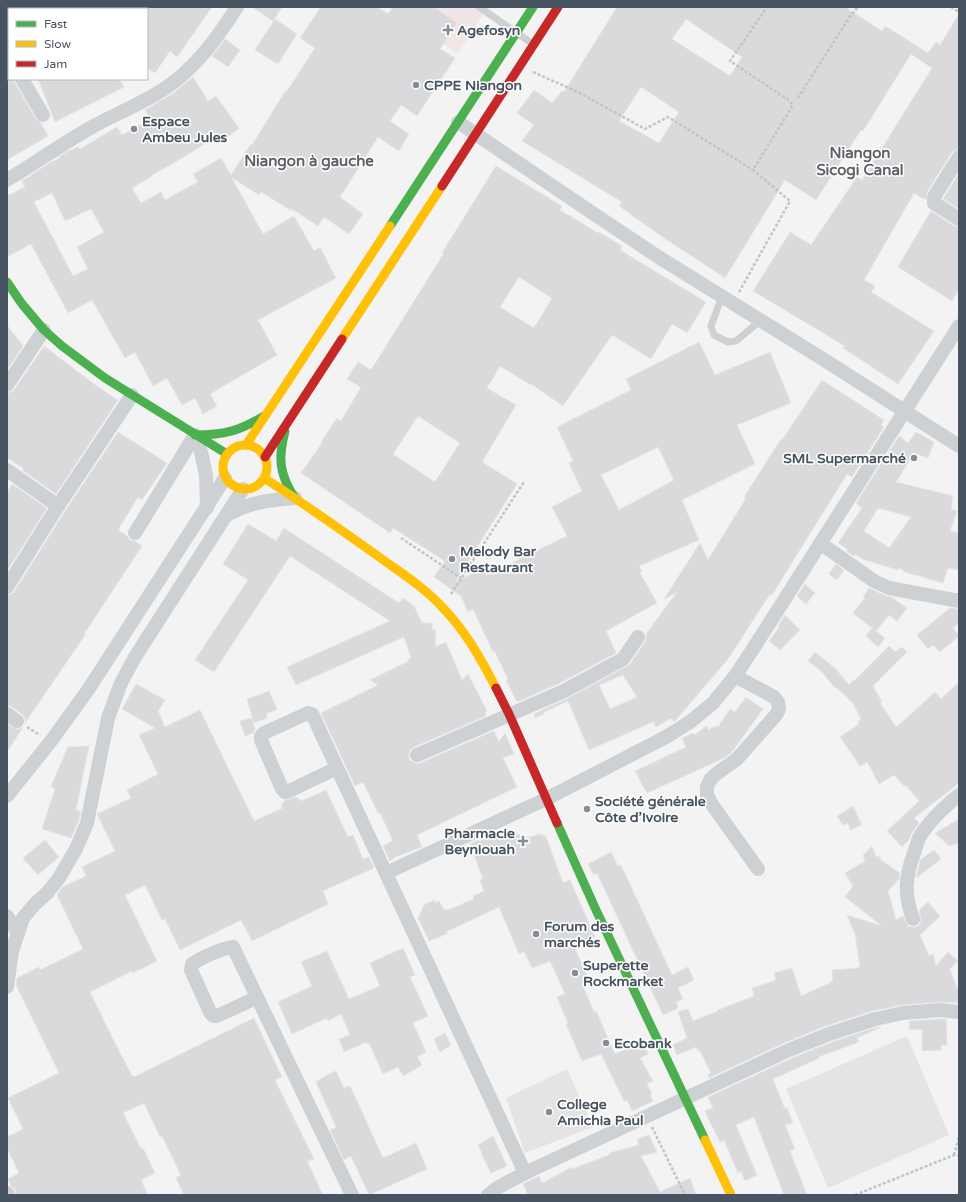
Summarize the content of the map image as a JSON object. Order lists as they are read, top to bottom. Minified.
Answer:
{"districts":["Niangon Sicogi Canal","Niangon à gauche"],"places":{"health":["Agefosyn","Pharmacie Beyniouah"],"other":["CPPE Niangon","Espace Ambeu Jules","SML Supermarché","Melody Bar Restaurant","Société générale Côte d’Ivoire","Forum des marchés","Superette Rockmarket","Ecobank","College Amichia Paul"]},"legend":["Fast","Slow","Jam"]}
